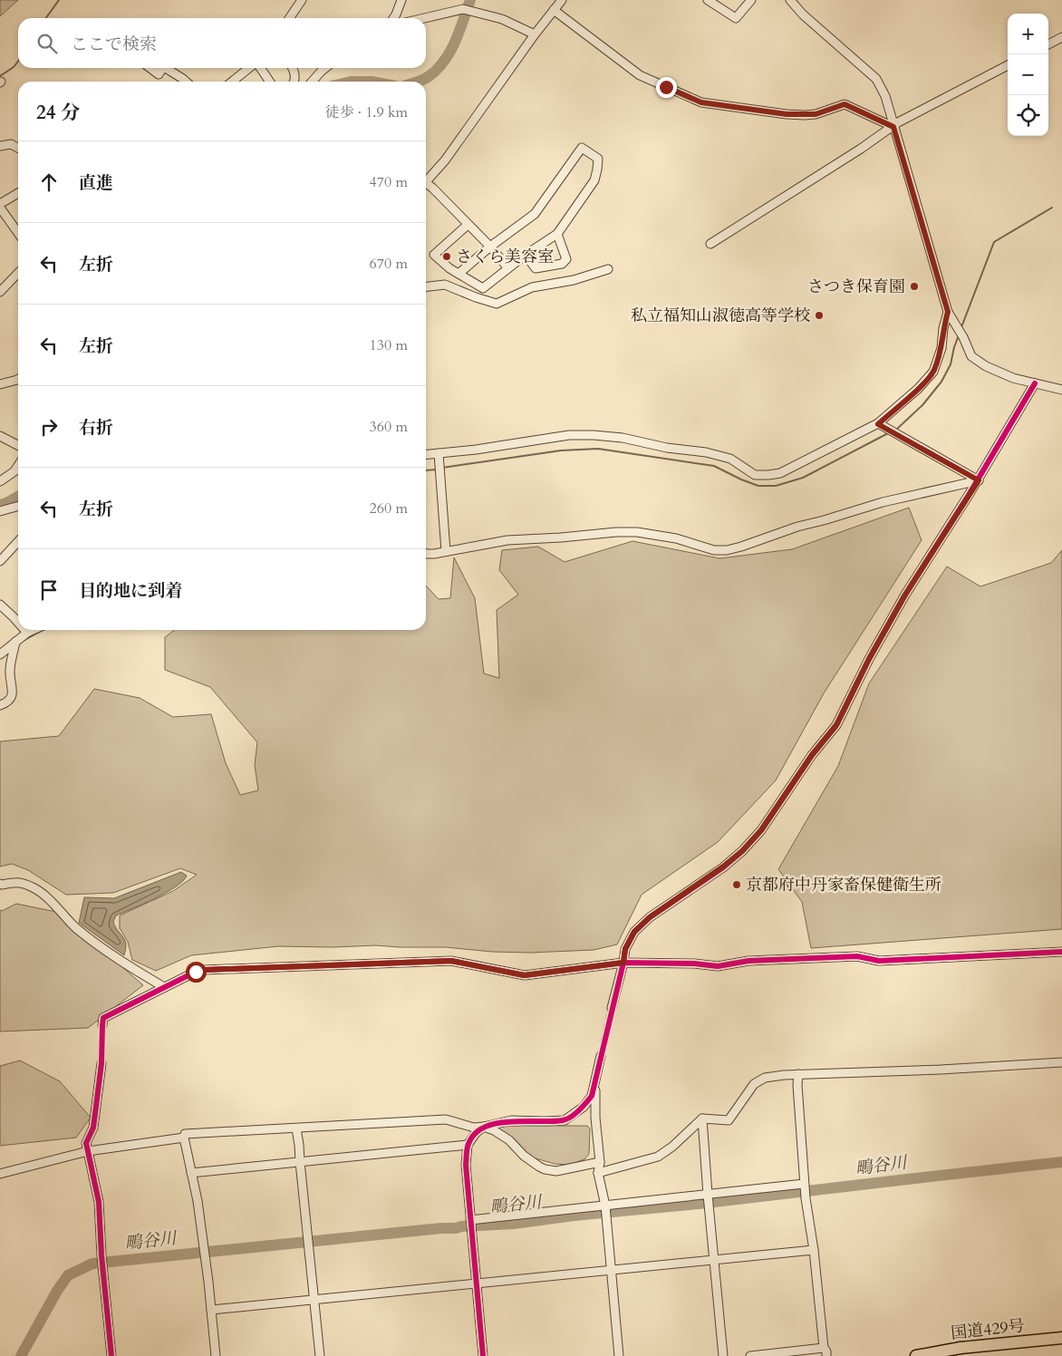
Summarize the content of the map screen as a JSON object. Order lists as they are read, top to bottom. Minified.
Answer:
{"streets":{"highway":["国道429号"]},"water":["鴫谷川"],"places":["さくら美容室","さつき保育園","私立福知山淑徳高等学校","京都府中丹家畜保健衛生所"],"page":{"map_buttons":["+","−"],"search":"ここで検索","heading":["24 分","徒歩 · 1.9 km"],"list":[["直進","470 m"],["左折","670 m"],["左折","130 m"],["右折","360 m"],["左折","260 m"],"目的地に到着"]}}
